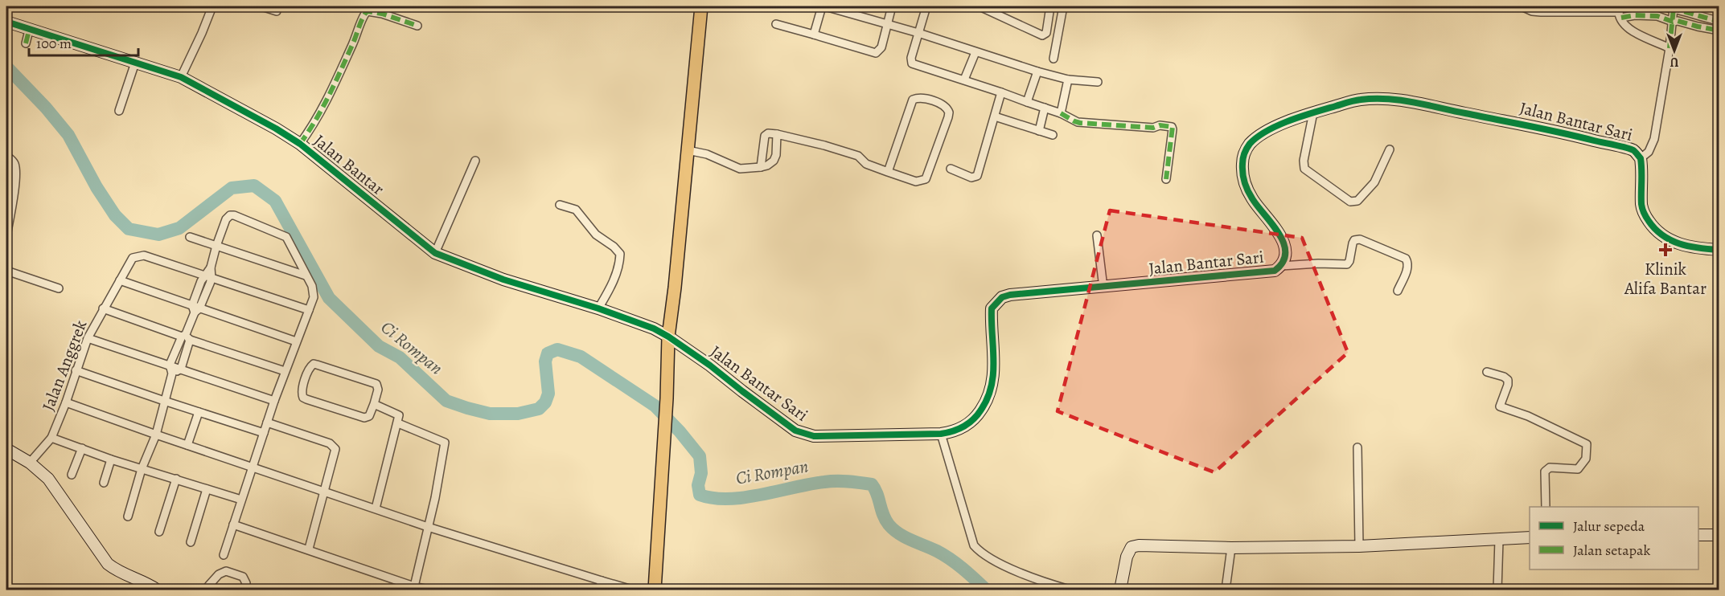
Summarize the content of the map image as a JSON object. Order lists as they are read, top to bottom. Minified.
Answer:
{"streets":{"street":["Jalan Bantar Sari","Jalan Bantar","Jalan Anggrek"]},"crossings":[["Jalan Bantar Sari","Jalan Bantar"]],"water":["Ci Rompan"],"places":{"health":["Klinik Alifa Bantar"]},"legend":["Jalur sepeda","Jalan setapak"],"scale_bar":"100 m","north":"bottom"}
